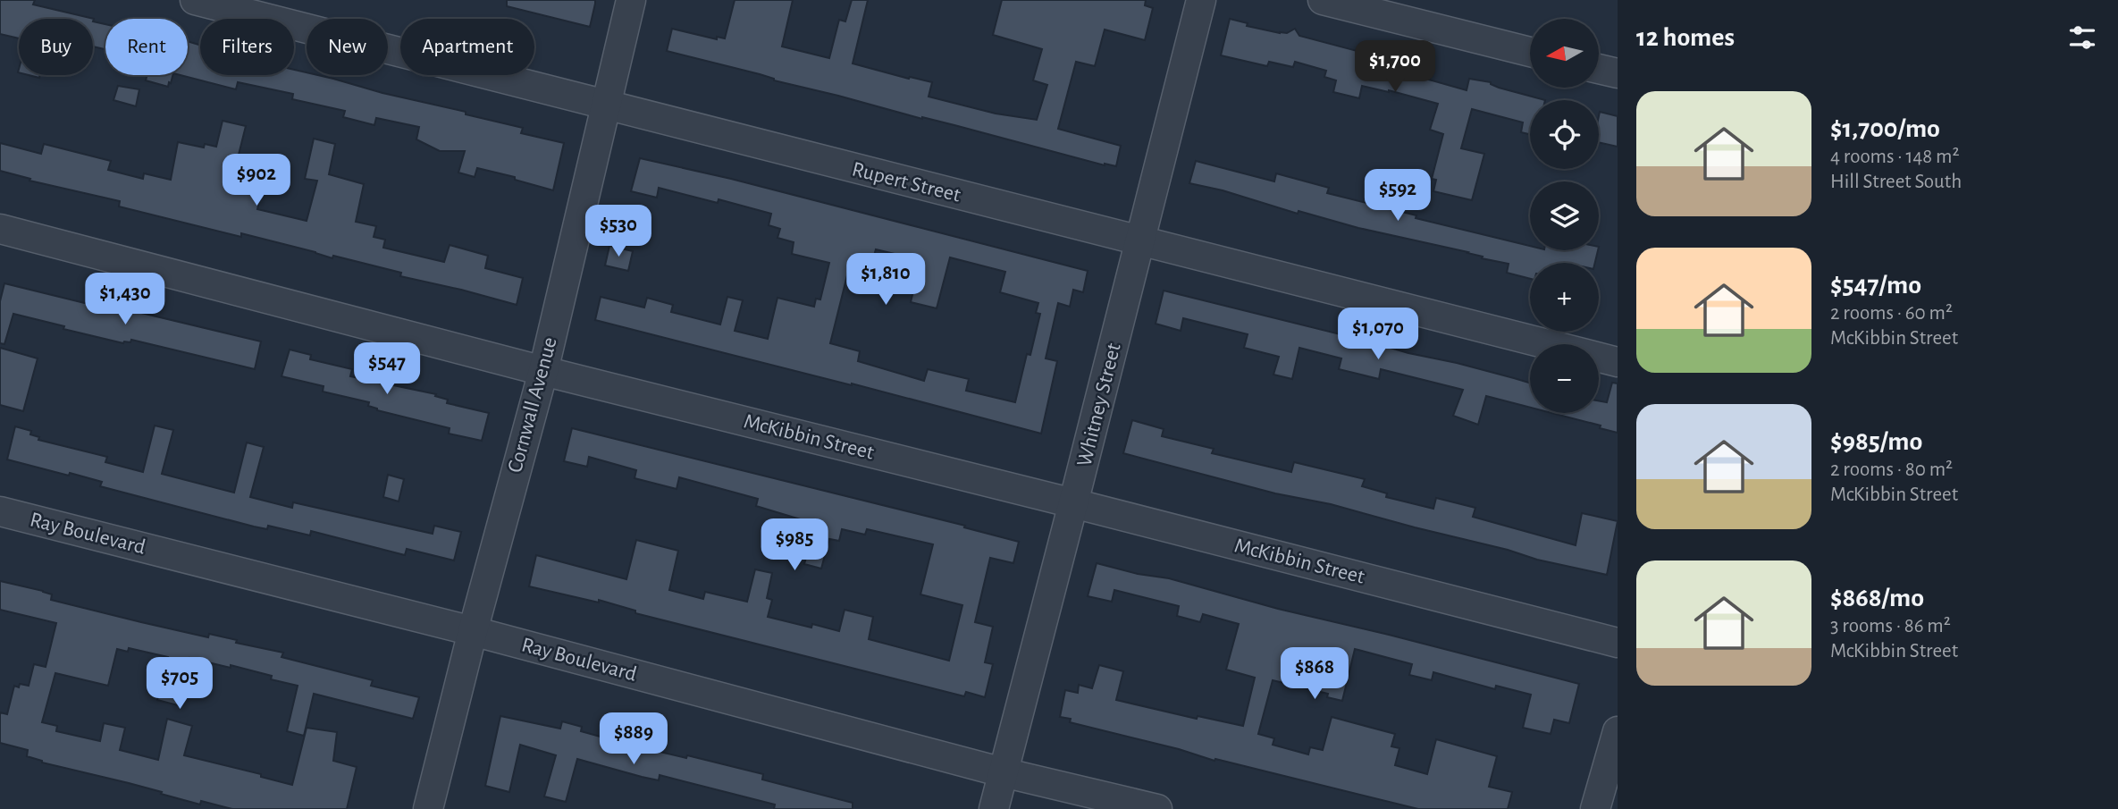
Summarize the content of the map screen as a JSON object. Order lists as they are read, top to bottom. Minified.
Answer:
{"streets":{"street":["Rupert Street","Cornwall Avenue","Whitney Street","McKibbin Street","Ray Boulevard"]},"crossings":[["Rupert Street","Cornwall Avenue"],["Rupert Street","Whitney Street"],["Cornwall Avenue","McKibbin Street"],["Cornwall Avenue","Ray Boulevard"],["Whitney Street","McKibbin Street"],["Whitney Street","Ray Boulevard"]],"north":"left","page":{"heading":"12 homes","map_buttons":["+","−"],"chip":["Buy","Rent","Filters","New","Apartment"],"price":["$1,700","$902","$592","$530","$1,810","$1,430","$1,070","$547","$985","$868","$705","$889"],"list":[{"name":"$1,700/mo","note":"4 rooms · 148 m² · Hill Street South"},{"name":"$547/mo","note":"2 rooms · 60 m² · McKibbin Street"},{"name":"$985/mo","note":"2 rooms · 80 m² · McKibbin Street"},{"name":"$868/mo","note":"3 rooms · 86 m² · McKibbin Street"}]}}
